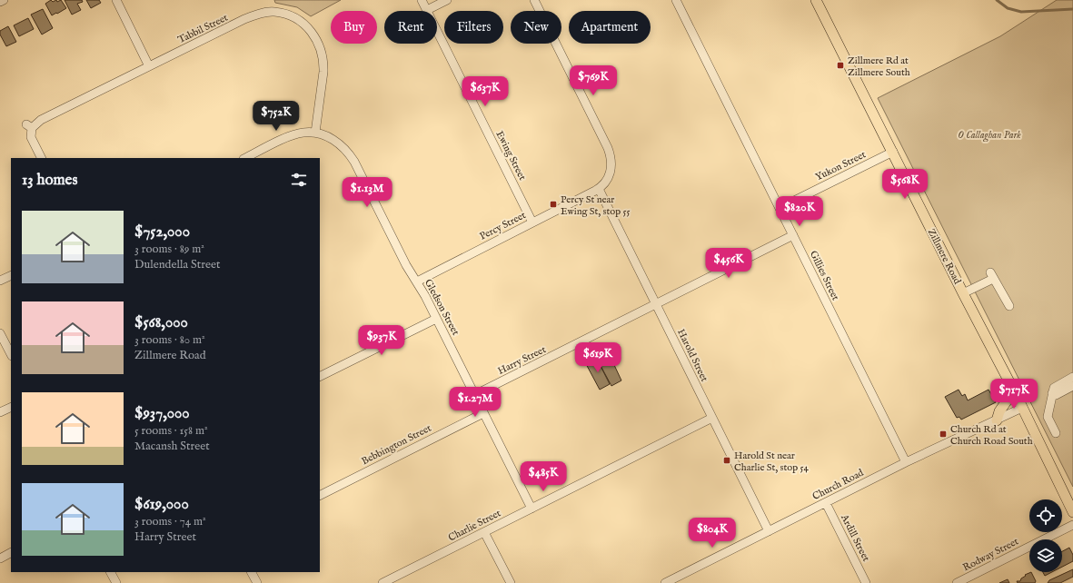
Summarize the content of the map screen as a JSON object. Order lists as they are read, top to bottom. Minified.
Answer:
{"streets":{"main road":["Zillmere Road"],"street":["Tabbil Street","Ewing Street","Yukon Street","Percy Street","Gillies Street","Gledson Street","Harold Street","Harry Street","Bebbington Street","Church Road","Charlie Street","Ardill Street","Rodway Street"]},"crossings":[["Tabbil Street","Gledson Street"],["Ewing Street","Percy Street"],["Yukon Street","Zillmere Road"],["Yukon Street","Gillies Street"],["Percy Street","Gledson Street"],["Percy Street","Harold Street"],["Zillmere Road","Church Road"],["Gillies Street","Harry Street"],["Gillies Street","Church Road"],["Gledson Street","Harry Street"],["Gledson Street","Bebbington Street"],["Gledson Street","Charlie Street"],["Harold Street","Harry Street"],["Harold Street","Church Road"],["Harold Street","Charlie Street"],["Church Road","Ardill Street"]],"parks":["O Callaghan Park"],"places":{"transit":["Zillmere Rd at Zillmere South","Percy St near Ewing St, stop 55","Church Rd at Church Road South","Harold St near Charlie St, stop 54"]},"page":{"chip":["Buy","Rent","Filters","New","Apartment"],"price":["$769K","$637K","$752K","$568K","$1.13M","$820K","$456K","$937K","$619K","$717K","$1.27M","$485K","$804K"],"heading":"13 homes","list":[{"name":"$752,000","note":"3 rooms · 89 m² · Dulendella Street"},{"name":"$568,000","note":"3 rooms · 80 m² · Zillmere Road"},{"name":"$937,000","note":"5 rooms · 158 m² · Macansh Street"},{"name":"$619,000","note":"3 rooms · 74 m² · Harry Street"}]}}
